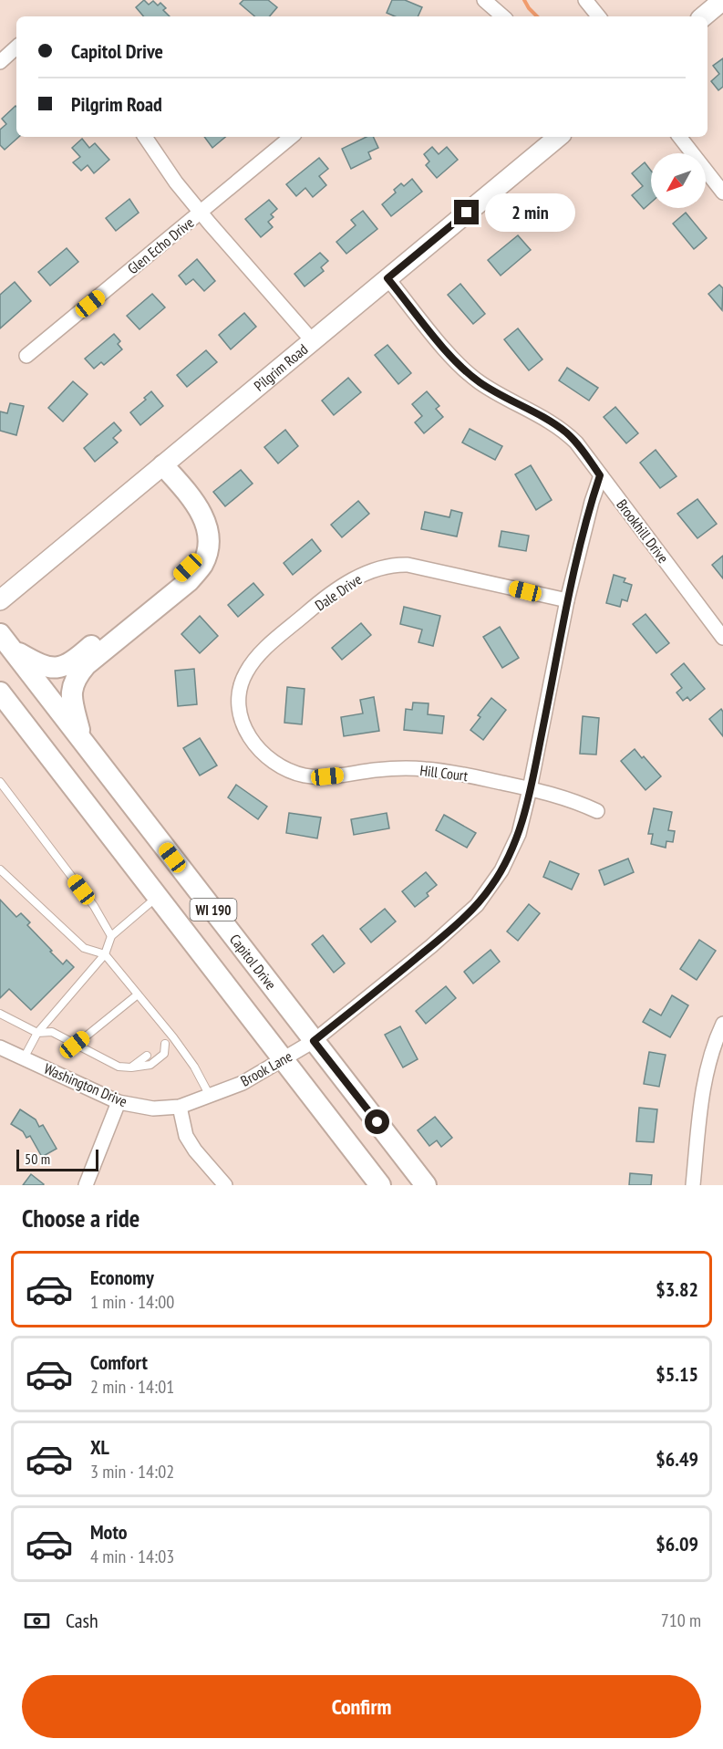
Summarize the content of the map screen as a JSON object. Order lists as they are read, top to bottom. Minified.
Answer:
{"streets":{"main road":["Pilgrim Road","WI 190","Capitol Drive"],"street":["Glen Echo Drive","Brookhill Drive","Dale Drive","Hill Court","Brook Lane","Washington Drive"]},"crossings":[["Pilgrim Road","Brookhill Drive"],["Brookhill Drive","Brook Lane"],["Dale Drive","Hill Court"],["Dale Drive","Brook Lane"],["Hill Court","Brook Lane"],["WI 190","Brook Lane"],["Capitol Drive","Brook Lane"],["Brook Lane","Washington Drive"]],"scale_bar":"50 m","north":"bottom left","page":{"banner":["Capitol Drive","Pilgrim Road"],"bubble":"2 min","scale":"50 m","heading":"Choose a ride","list":[{"name":"Economy","note":"1 min · 14:00","value":"$3.82"},{"name":"Comfort","note":"2 min · 14:01","value":"$5.15"},{"name":"XL","note":"3 min · 14:02","value":"$6.49"},{"name":"Moto","note":"4 min · 14:03","value":"$6.09"}],"pay":["Cash","710 m"],"buttons":"Confirm"}}
